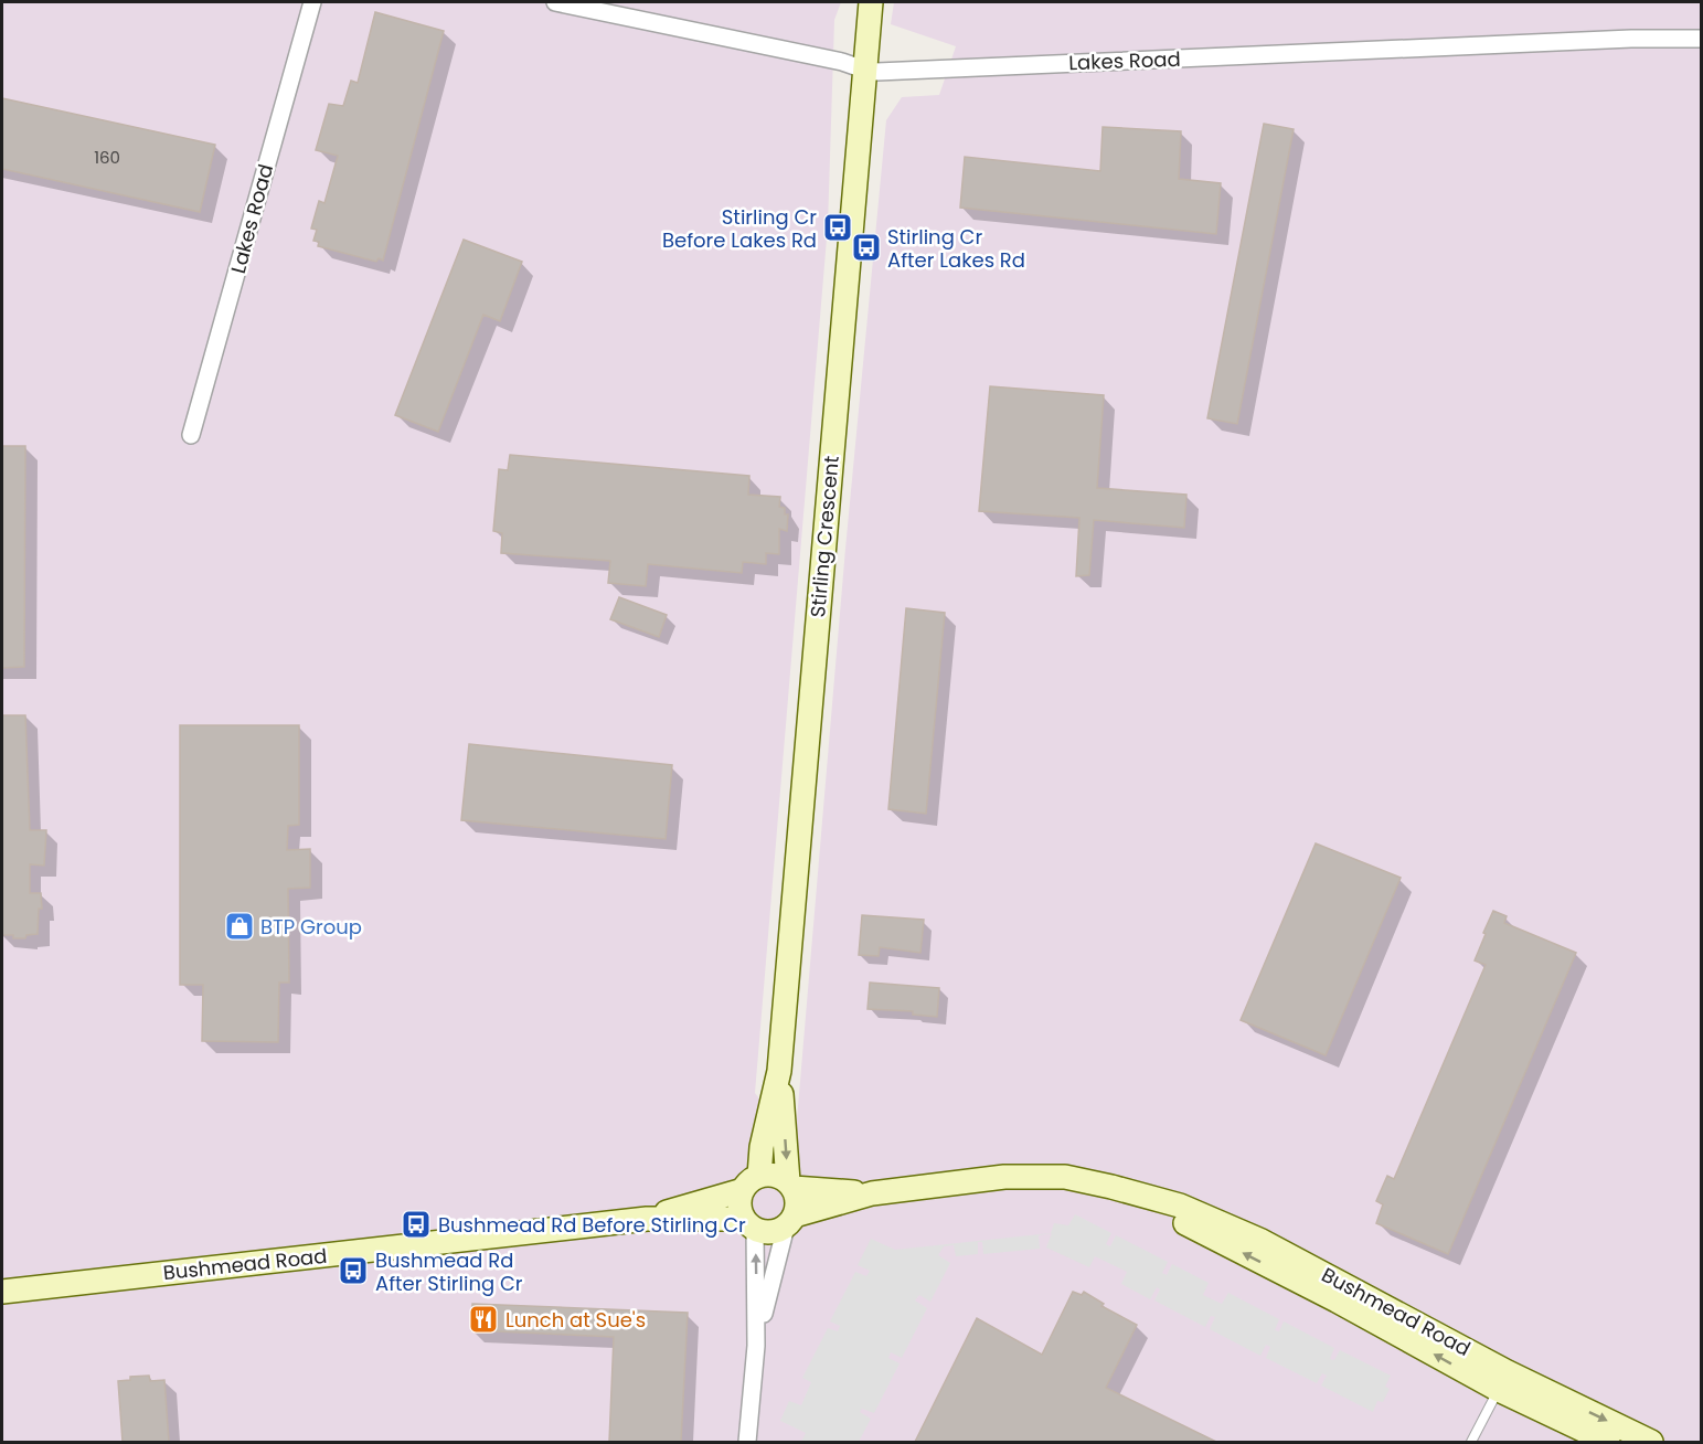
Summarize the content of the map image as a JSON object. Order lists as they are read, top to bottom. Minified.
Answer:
{"streets":{"main road":["Stirling Crescent","Bushmead Road"],"street":["Lakes Road"]},"crossings":[["Lakes Road","Stirling Crescent"],["Stirling Crescent","Bushmead Road"]],"places":{"bus stop":["Stirling Cr Before Lakes Rd","Stirling Cr After Lakes Rd","Bushmead Rd Before Stirling Cr","Bushmead Rd After Stirling Cr"],"shop":["BTP Group"],"restaurant":["Lunch at Sue's"]},"house_numbers":["160"]}
